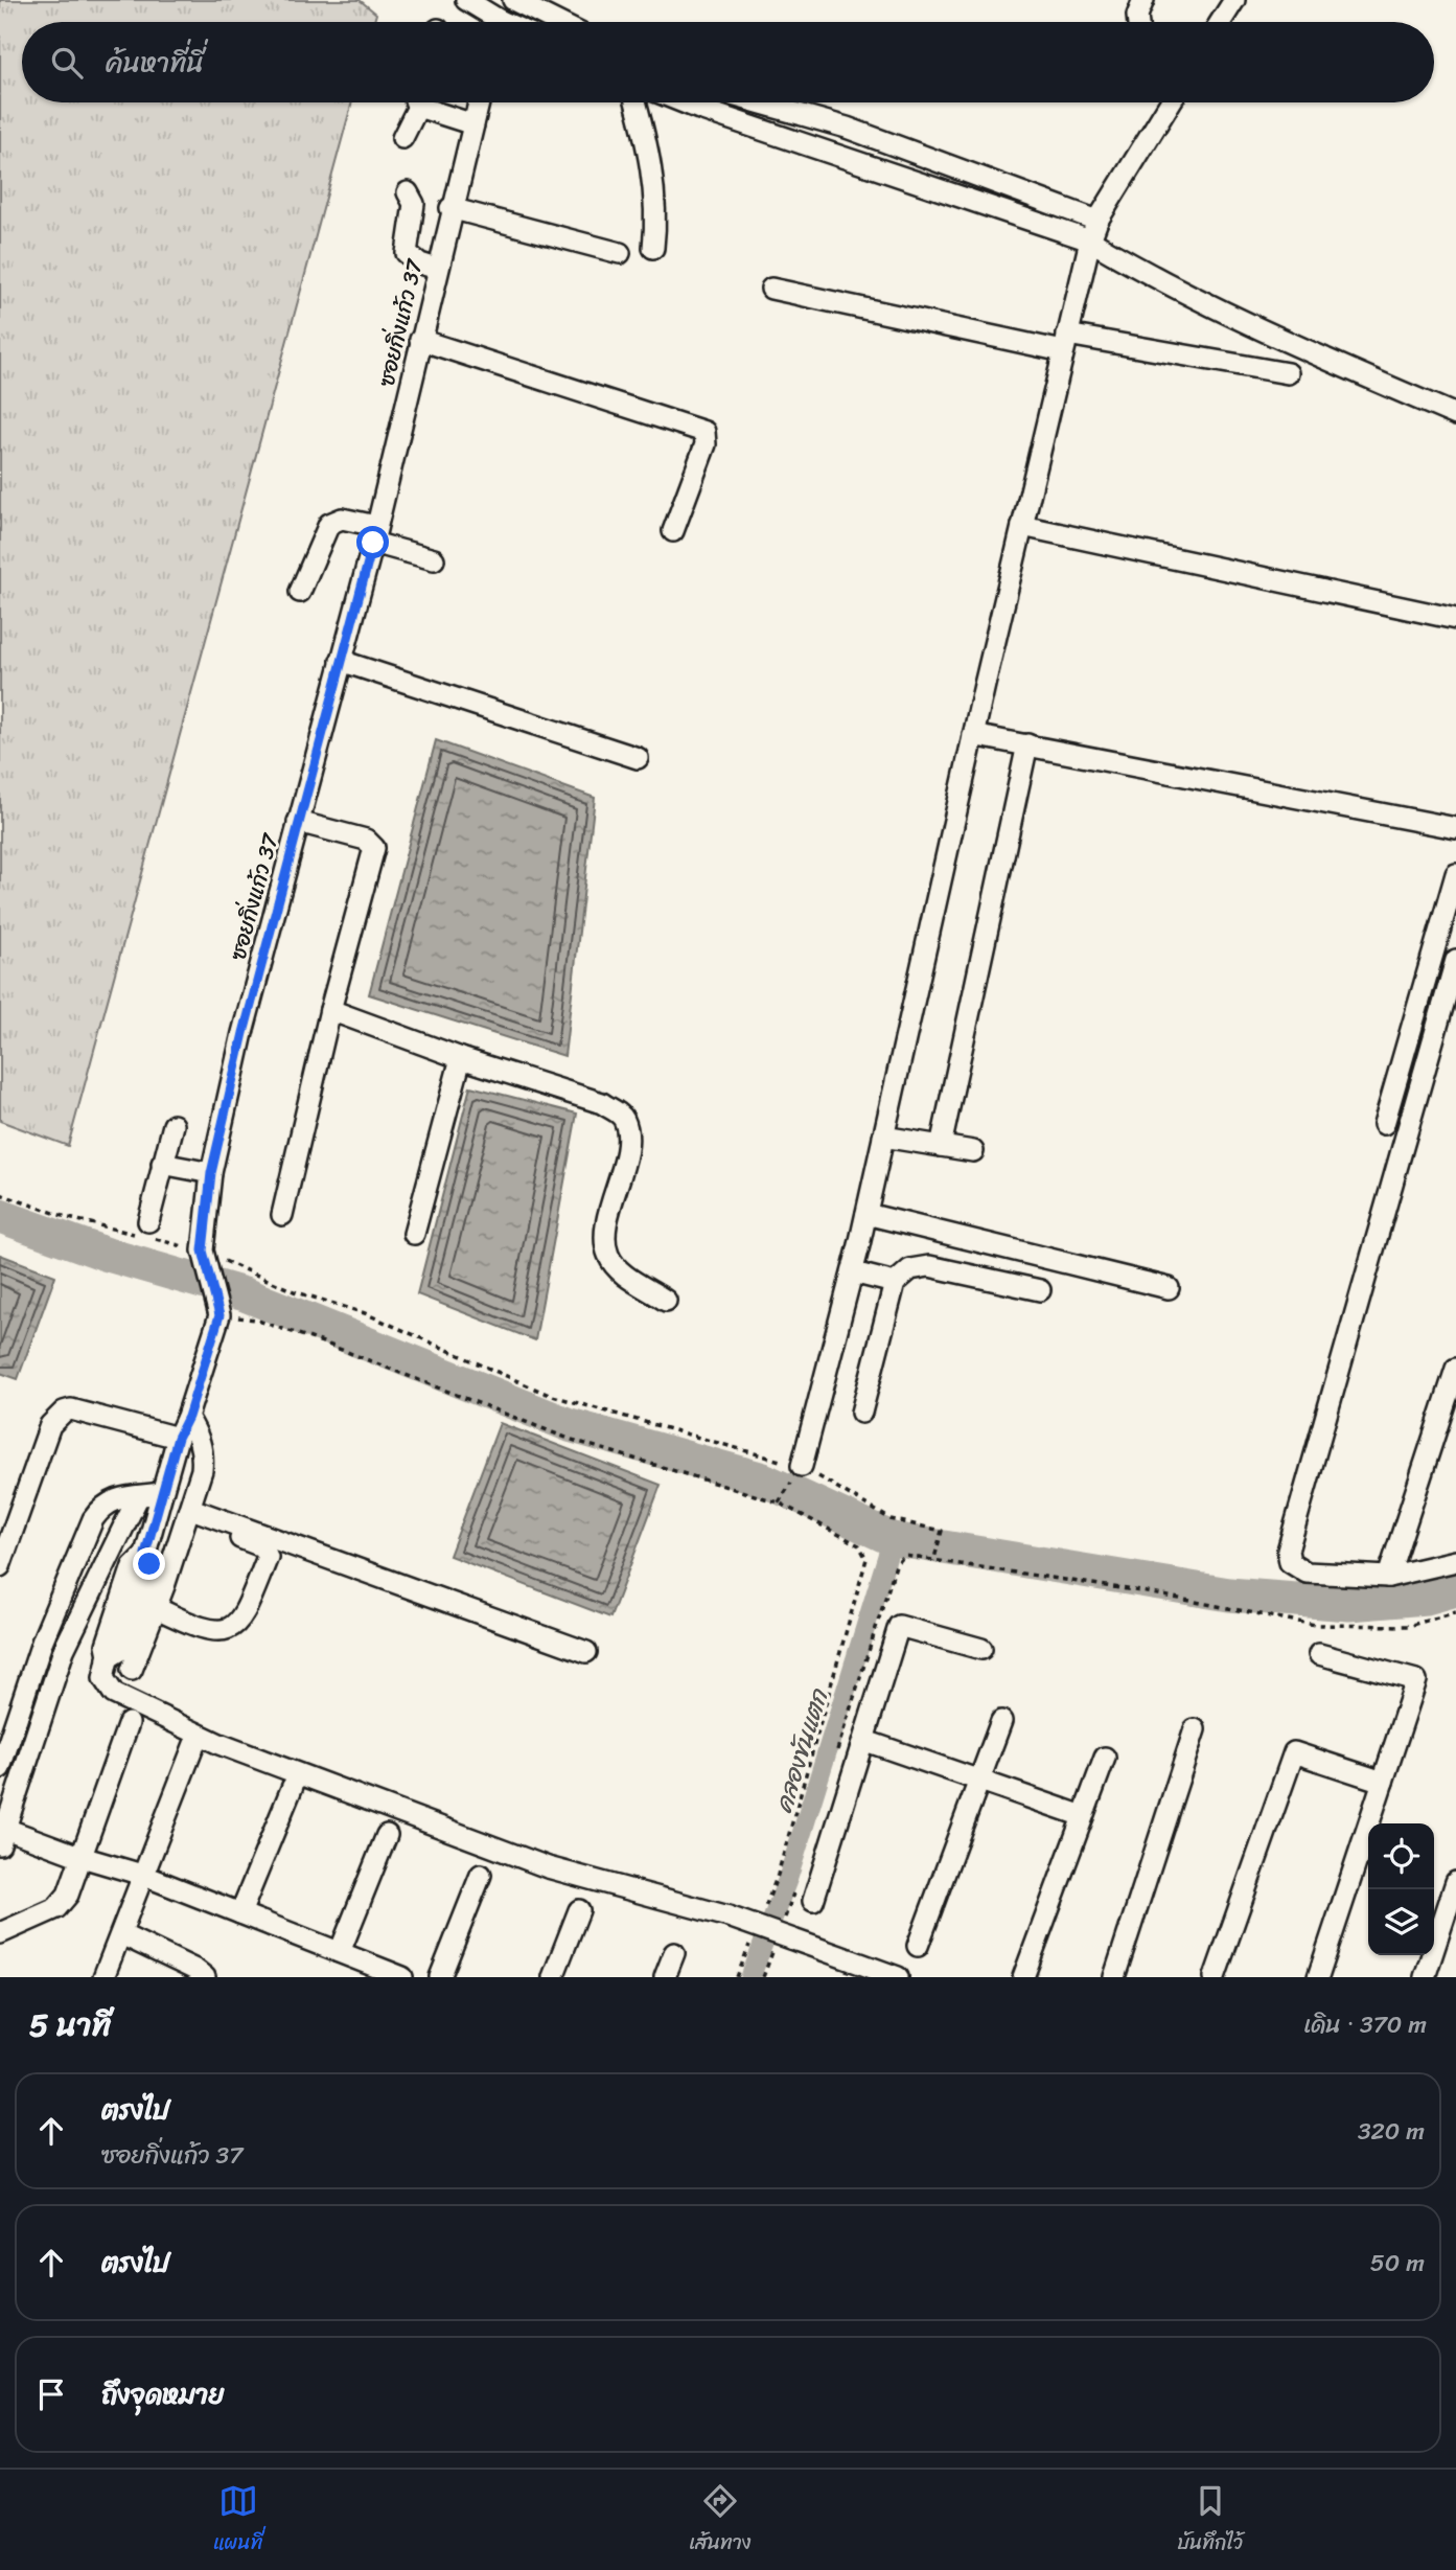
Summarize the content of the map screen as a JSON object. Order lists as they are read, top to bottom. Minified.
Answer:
{"streets":{"street":["ซอยกิ่งแก้ว 37"]},"water":["คลองขันแตก"],"page":{"search":"ค้นหาที่นี่","heading":["5 นาที","เดิน · 370 m"],"list":[["ตรงไป","ซอยกิ่งแก้ว 37","320 m"],["ตรงไป","50 m"],"ถึงจุดหมาย"],"nav":["แผนที่","เส้นทาง","บันทึกไว้"]}}
